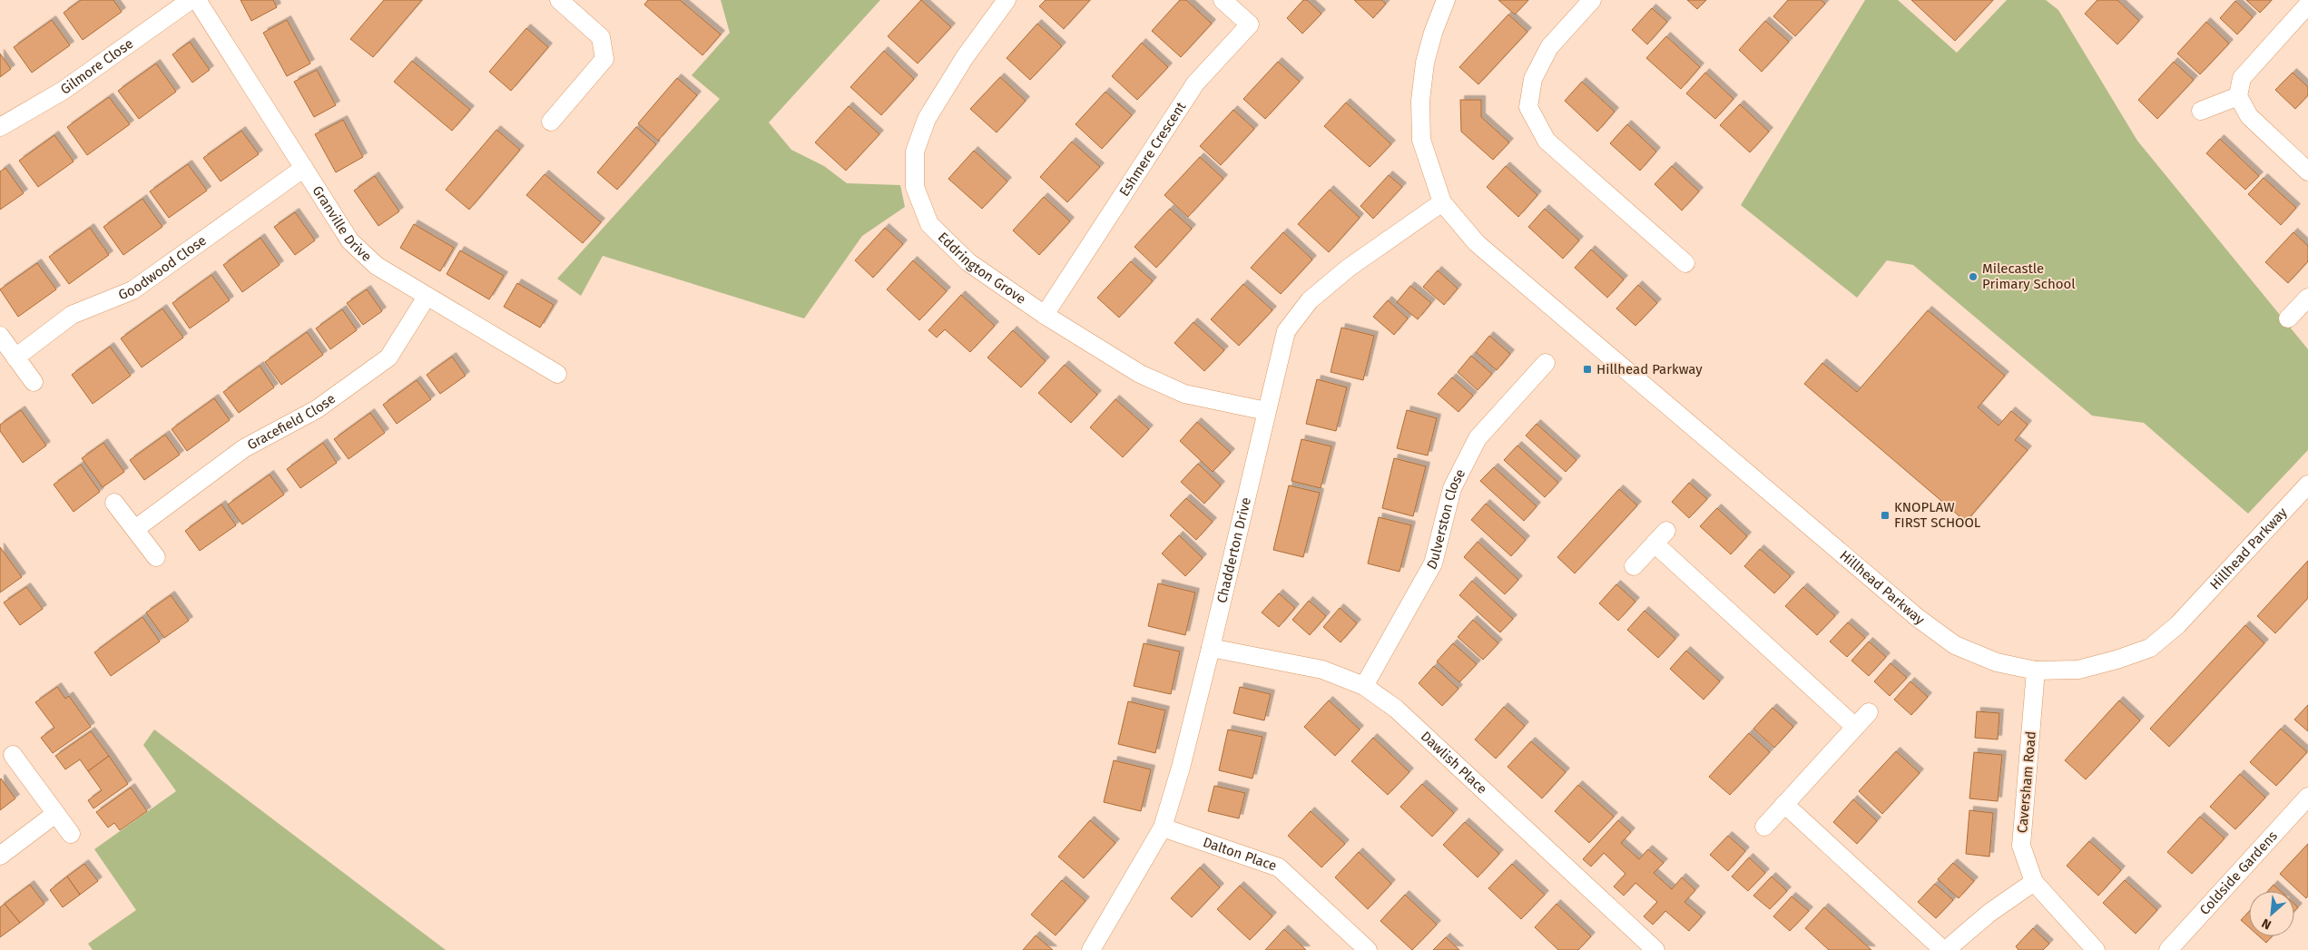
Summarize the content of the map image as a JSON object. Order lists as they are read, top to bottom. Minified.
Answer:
{"streets":{"street":["Gilmore Close","Eshmere Crescent","Granville Drive","Goodwood Close","Eddrington Grove","Gracefield Close","Dulverston Close","Hillhead Parkway","Chadderton Drive","Dawlish Place","Caversham Road","Dalton Place","Coldside Gardens"]},"crossings":[["Eshmere Crescent","Eddrington Grove"],["Granville Drive","Goodwood Close"],["Granville Drive","Gracefield Close"],["Eddrington Grove","Chadderton Drive"],["Dulverston Close","Dawlish Place"],["Hillhead Parkway","Chadderton Drive"],["Hillhead Parkway","Caversham Road"],["Chadderton Drive","Dawlish Place"],["Chadderton Drive","Dalton Place"]],"places":{"other":["Milecastle Primary School"],"transit":["Hillhead Parkway","KNOPLAW FIRST SCHOOL"]},"north":"bottom left"}
